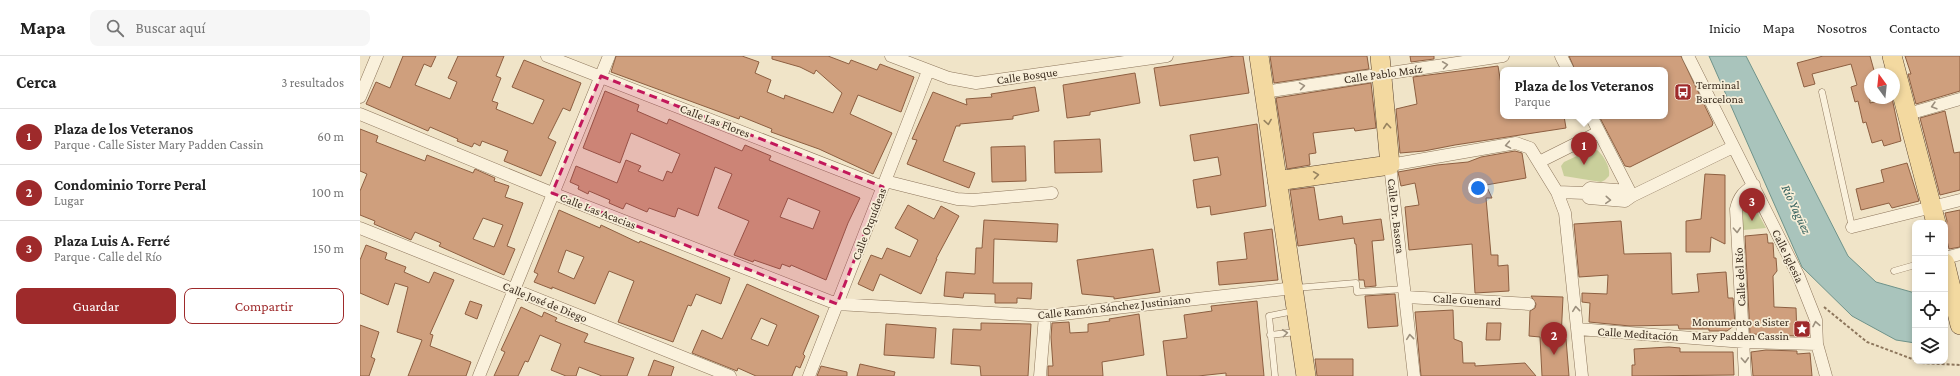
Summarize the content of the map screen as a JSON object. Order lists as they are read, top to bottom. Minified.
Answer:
{"streets":{"main road":["Calle Dr. Basora"],"street":["Calle Pablo Maíz","Calle Bosque","Calle Las Flores","Calle Las Acacias","Calle Orquídeas","Calle Iglesia","Calle del Río","Calle Guenard","Calle José de Diego","Calle Ramón Sánchez Justiniano","Calle Meditación"]},"crossings":[["Calle Pablo Maíz","Calle Dr. Basora"],["Calle Bosque","Calle Orquídeas"],["Calle Las Flores","Calle Orquídeas"],["Calle Las Acacias","Calle Orquídeas"],["Calle Las Acacias","Calle Ramón Sánchez Justiniano"],["Calle Dr. Basora","Calle Guenard"],["Calle Orquídeas","Calle Ramón Sánchez Justiniano"],["Calle Iglesia","Calle del Río"],["Calle Iglesia","Calle Meditación"],["Calle del Río","Calle Meditación"]],"one_way":["Calle Iglesia","Calle del Río"],"water":["Río Yagüez"],"places":{"bus stop":["Terminal Barcelona"],"place":["Monumento a Sister Mary Padden Cassin"]},"north":"top","page":{"header":"Mapa","search":"Buscar aquí","nav":["Inicio","Mapa","Nosotros","Contacto"],"heading":["Cerca","3 resultados"],"popup":["Plaza de los Veteranos","Parque"],"list":[{"mark":"1","name":"Plaza de los Veteranos","note":"Parque · Calle Sister Mary Padden Cassin","value":"60 m"},{"mark":"2","name":"Condominio Torre Peral","note":"Lugar","value":"100 m"},{"mark":"3","name":"Plaza Luis A. Ferré","note":"Parque · Calle del Río","value":"150 m"}],"pins":["1","3","2"],"map_buttons":["+","−"],"buttons":["Guardar","Compartir"]}}
